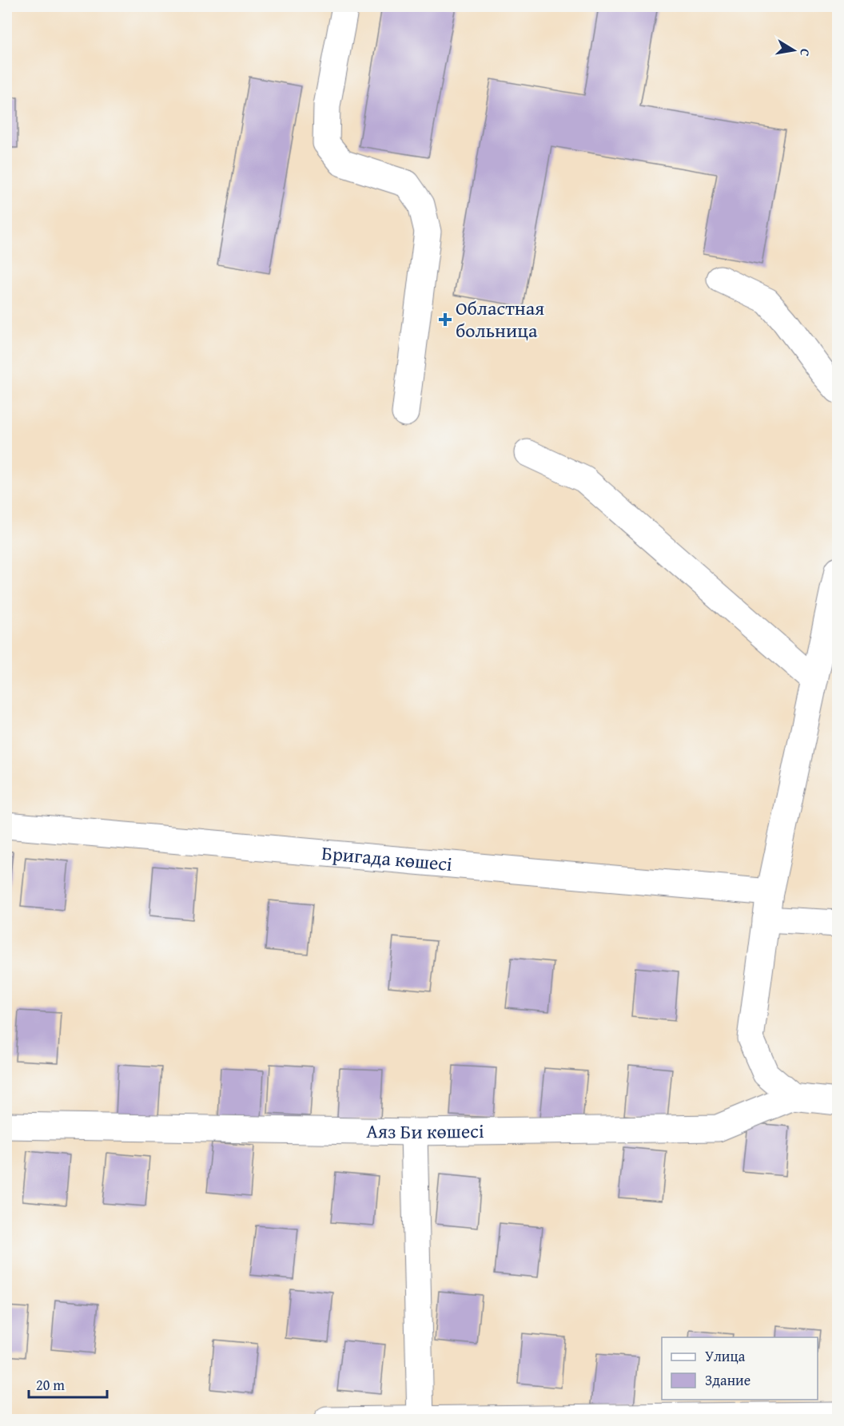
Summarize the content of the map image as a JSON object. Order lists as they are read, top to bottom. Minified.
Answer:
{"streets":{"street":["Бригада көшесі","Аяз Би көшесі"]},"places":{"health":["Областная больница"]},"legend":["Улица","Здание"],"scale_bar":"20 m","north":"right"}
